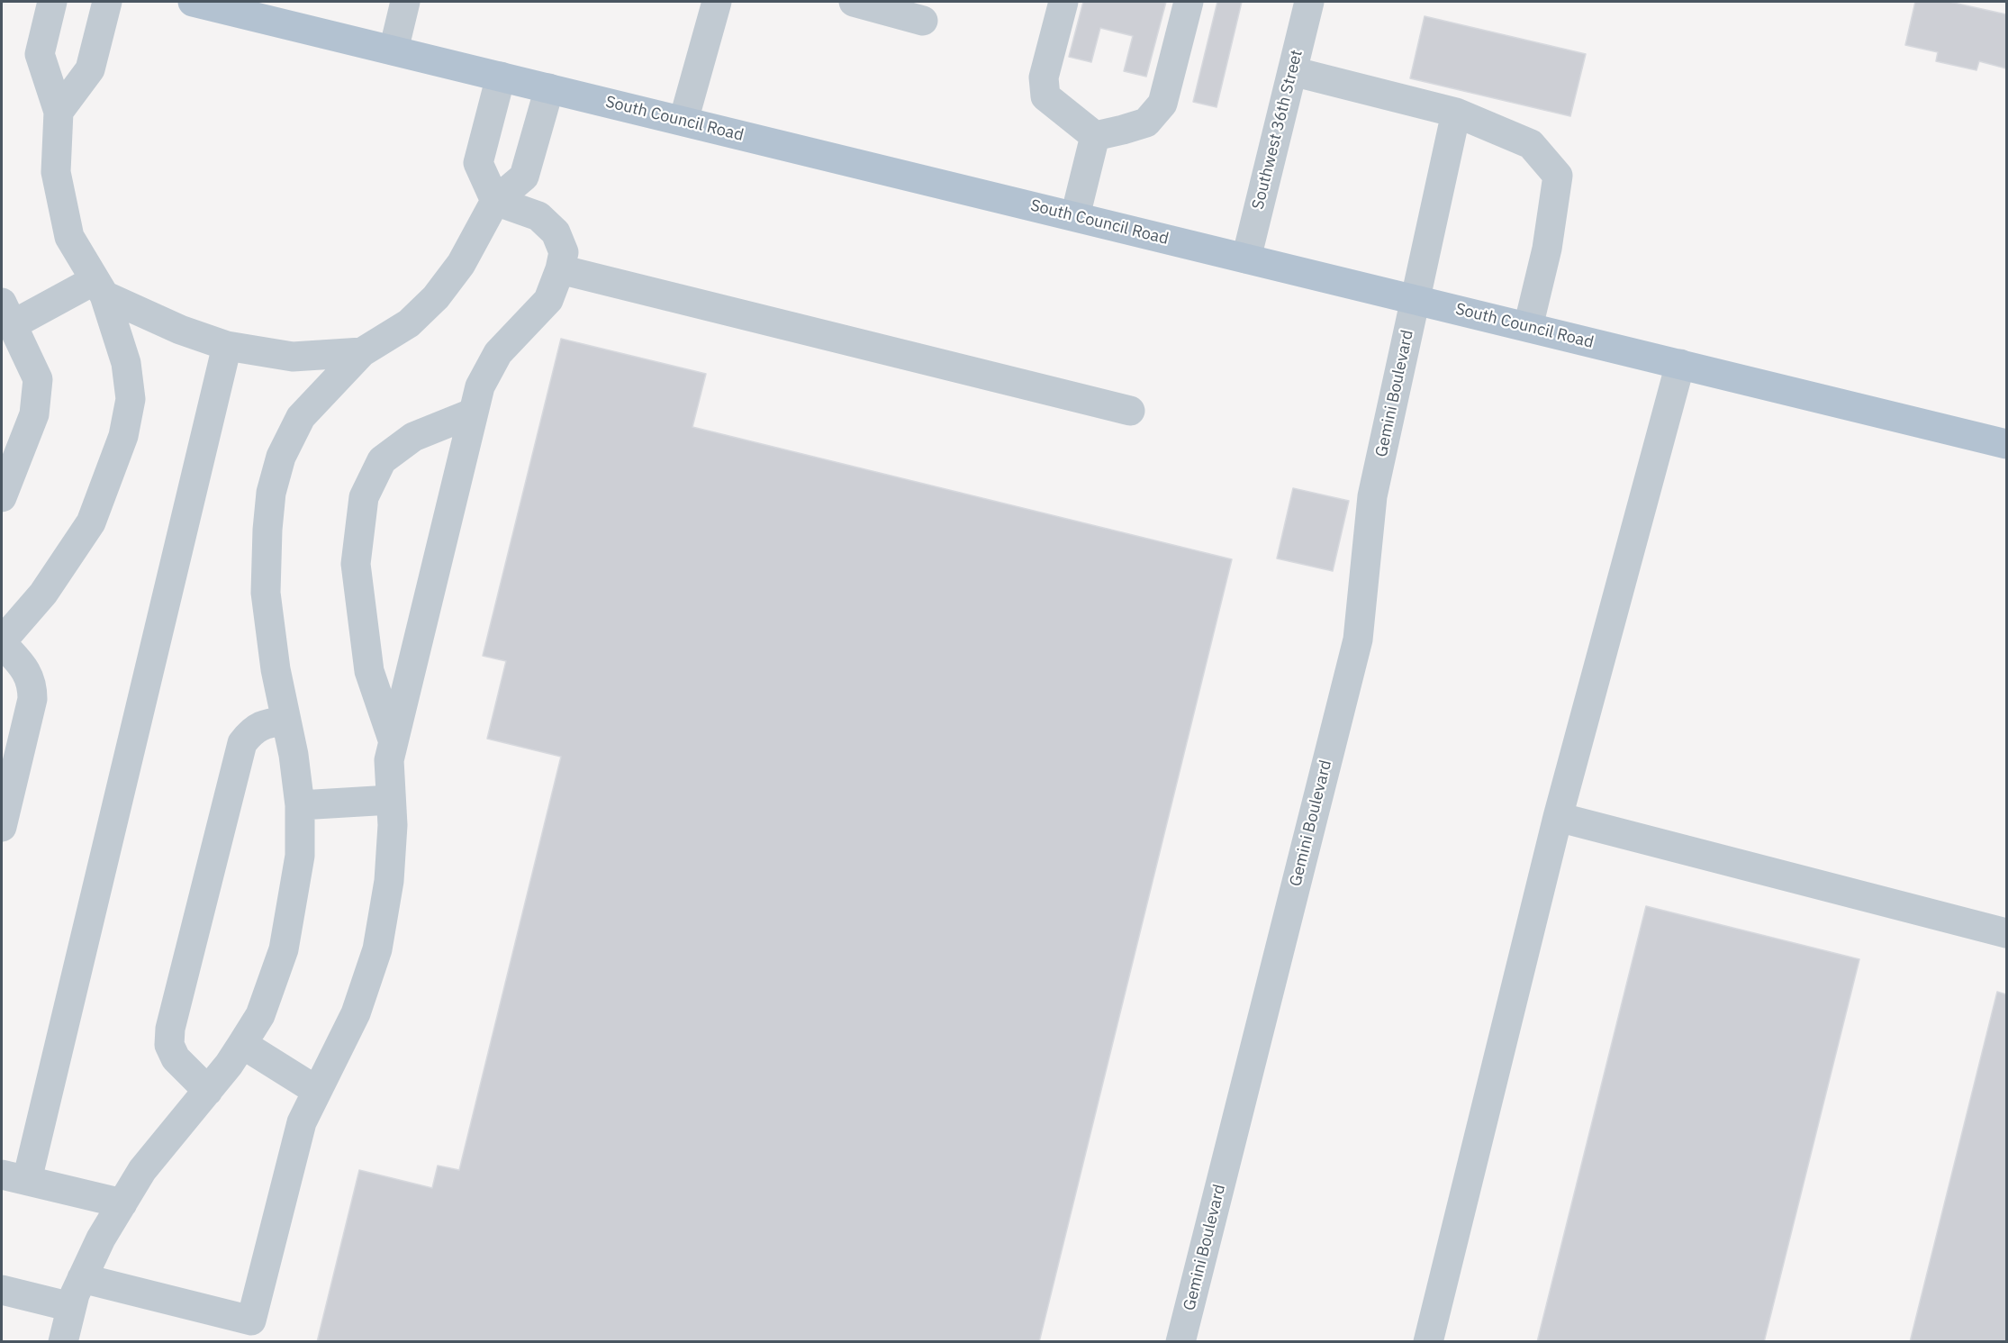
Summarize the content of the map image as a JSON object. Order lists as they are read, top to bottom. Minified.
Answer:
{"streets":{"main road":["South Council Road"],"street":["Southwest 36th Street","Gemini Boulevard"]},"crossings":[["South Council Road","Southwest 36th Street"],["South Council Road","Gemini Boulevard"]]}
